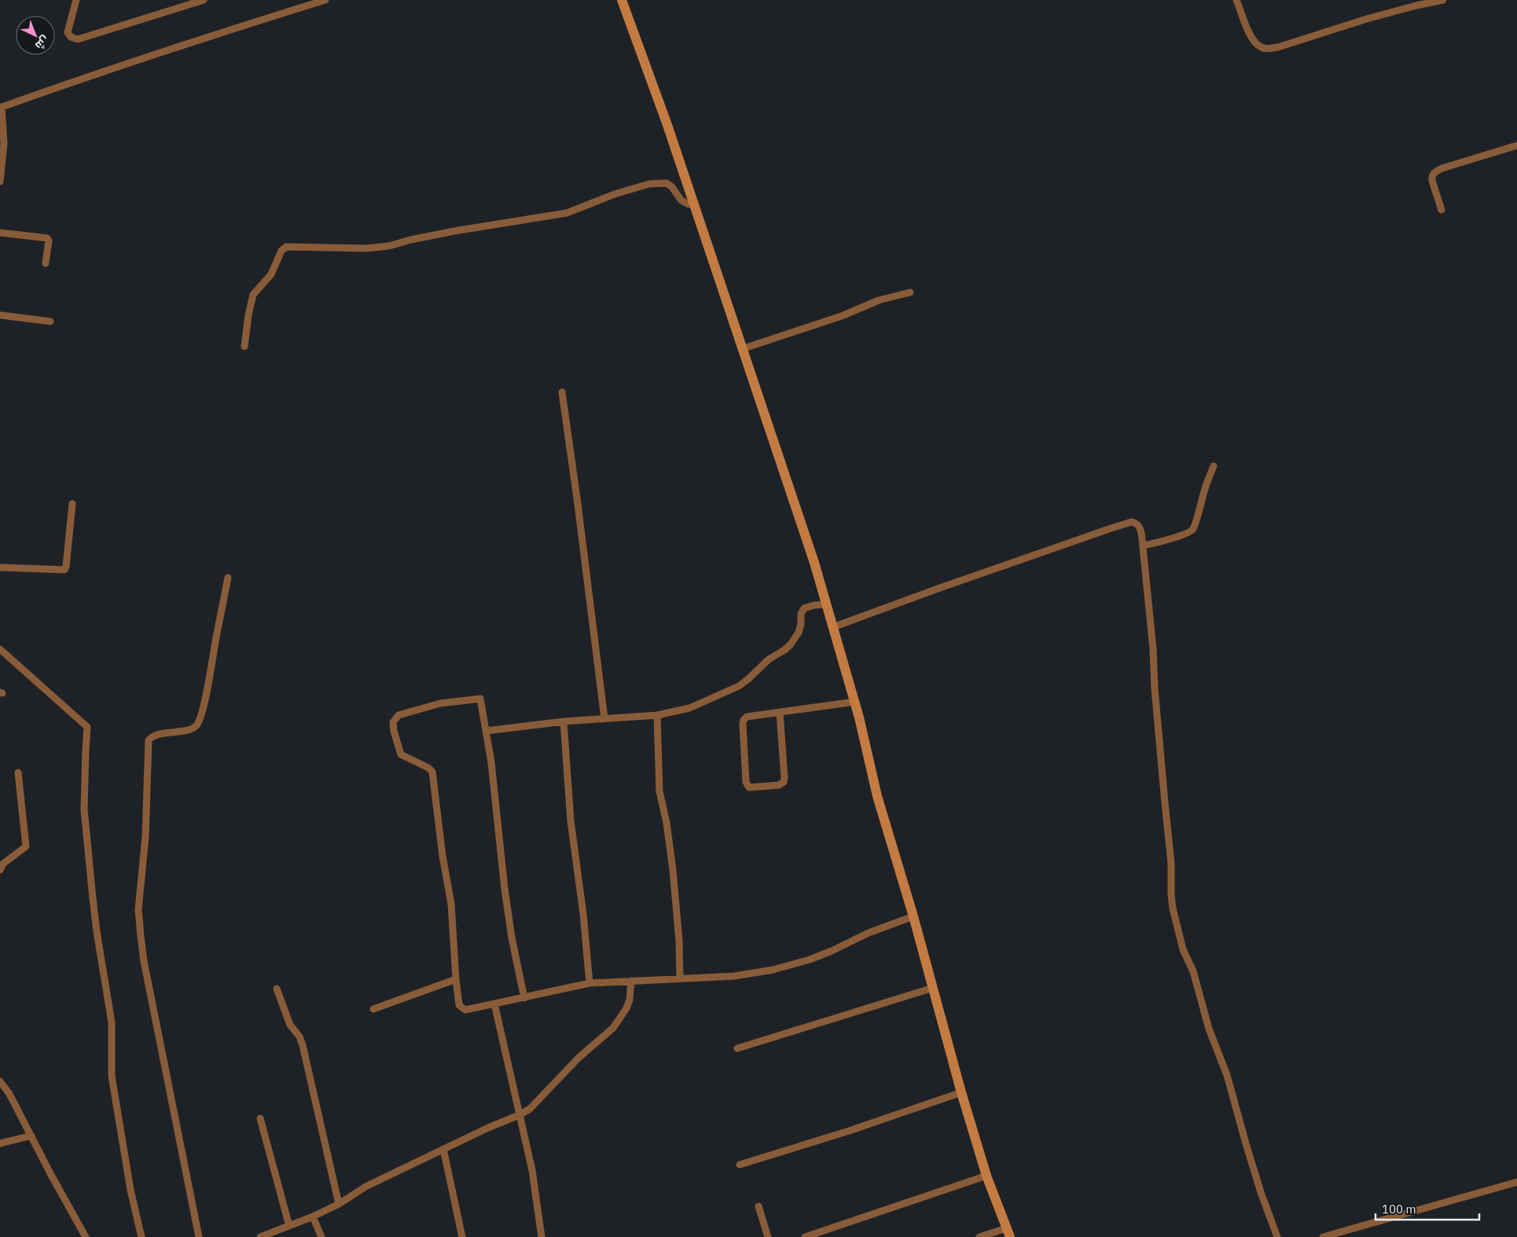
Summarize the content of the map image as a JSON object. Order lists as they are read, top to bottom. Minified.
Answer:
{"scale_bar":"100 m","north":"bottom right"}
